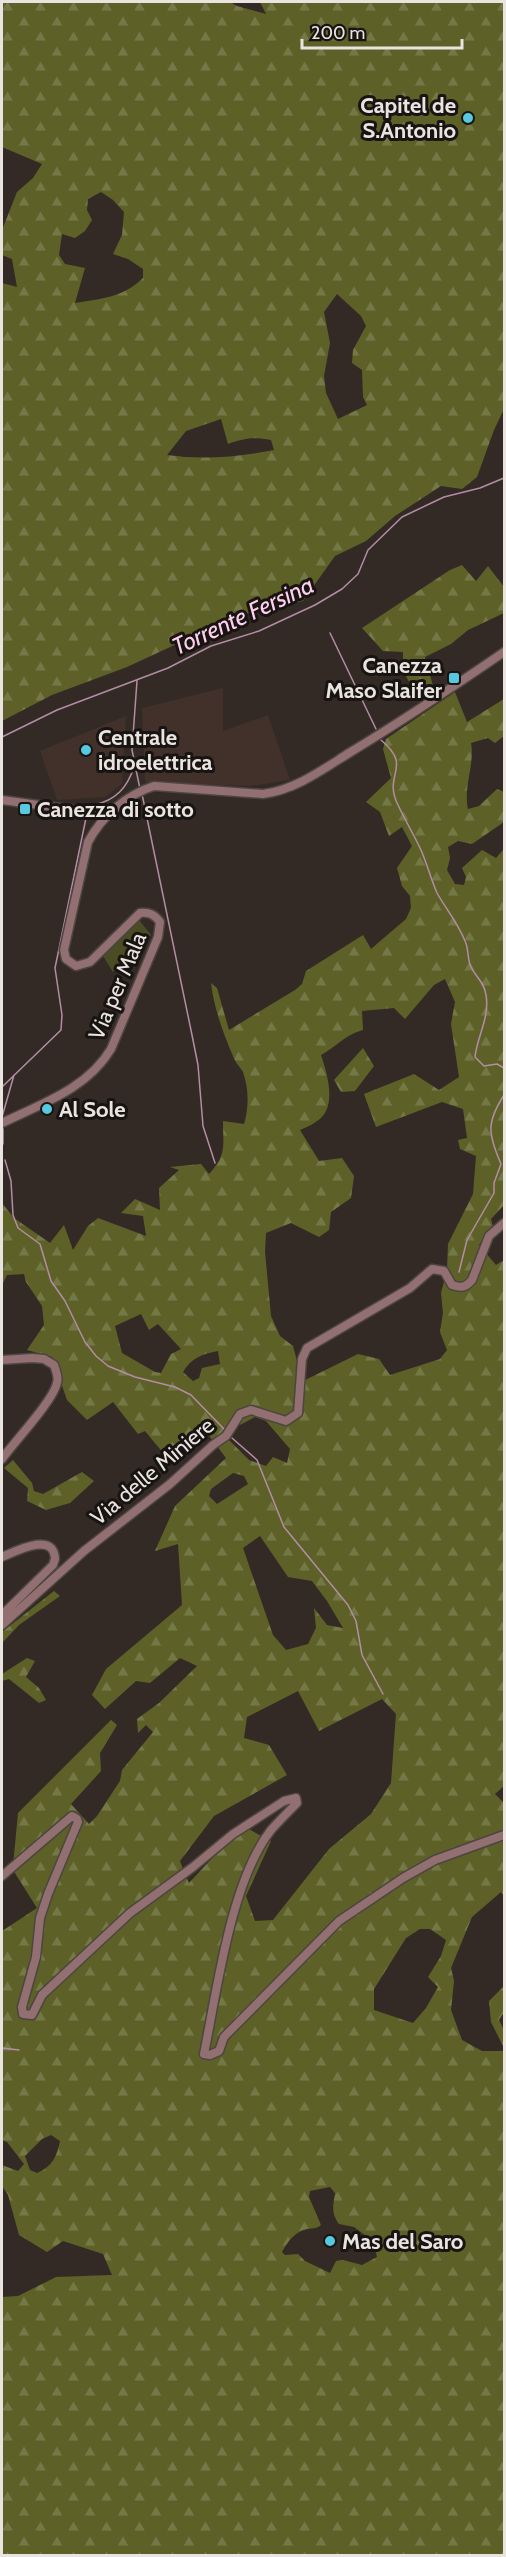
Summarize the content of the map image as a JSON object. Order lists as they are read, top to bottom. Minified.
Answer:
{"streets":{"street":["Via per Mala","Via delle Miniere"]},"water":["Torrente Fersina"],"places":{"other":["Capitel de S.Antonio","Centrale idroelettrica","Al Sole","Mas del Saro"],"transit":["Canezza Maso Slaifer","Canezza di sotto"]},"scale_bar":"200 m"}
